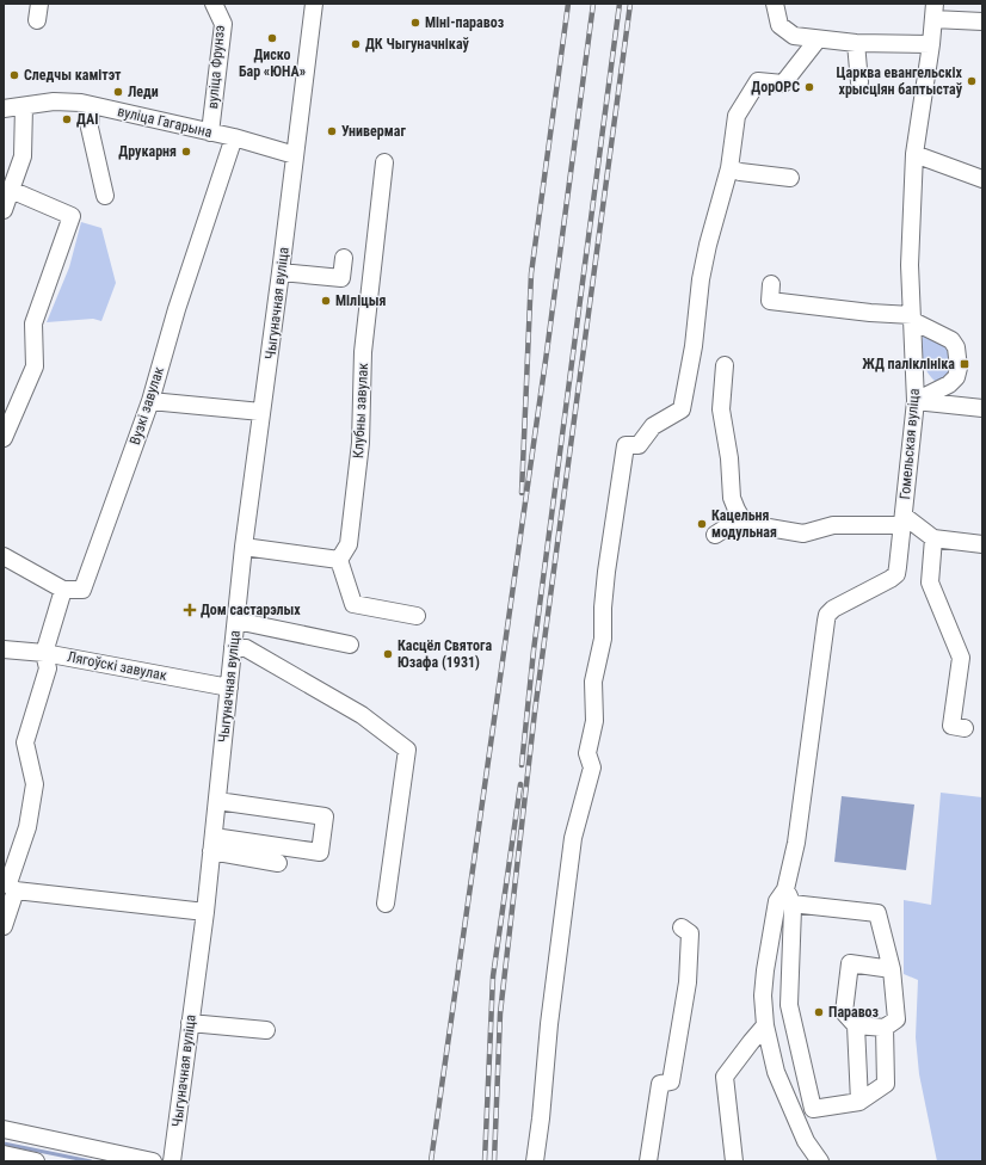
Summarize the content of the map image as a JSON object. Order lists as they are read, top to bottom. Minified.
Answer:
{"streets":{"street":["вуліца Фрунзэ","вуліца Гагарына","Чыгуначная вуліца","Вузкі завулак","Клубны завулак","Гомельская вуліца","Лягоўскі завулак"]},"crossings":[["вуліца Фрунзэ","вуліца Гагарына"],["вуліца Гагарына","Чыгуначная вуліца"],["вуліца Гагарына","Вузкі завулак"],["Чыгуначная вуліца","Лягоўскі завулак"]],"places":{"other":["Міні-паравоз","Диско Бар «ЮНА»","ДК Чыгуначнікаў","Следчы камітэт","Царква евангельскіх хрысціян баптыстаў","ДорОРС","Леди","ДАІ","Универмаг","Друкарня","Міліцыя","Кацельня модульная","Касцёл Святога Юзафа (1931)","Паравоз"],"transit":["ЖД паліклініка"],"health":["Дом састарэлых"]}}
